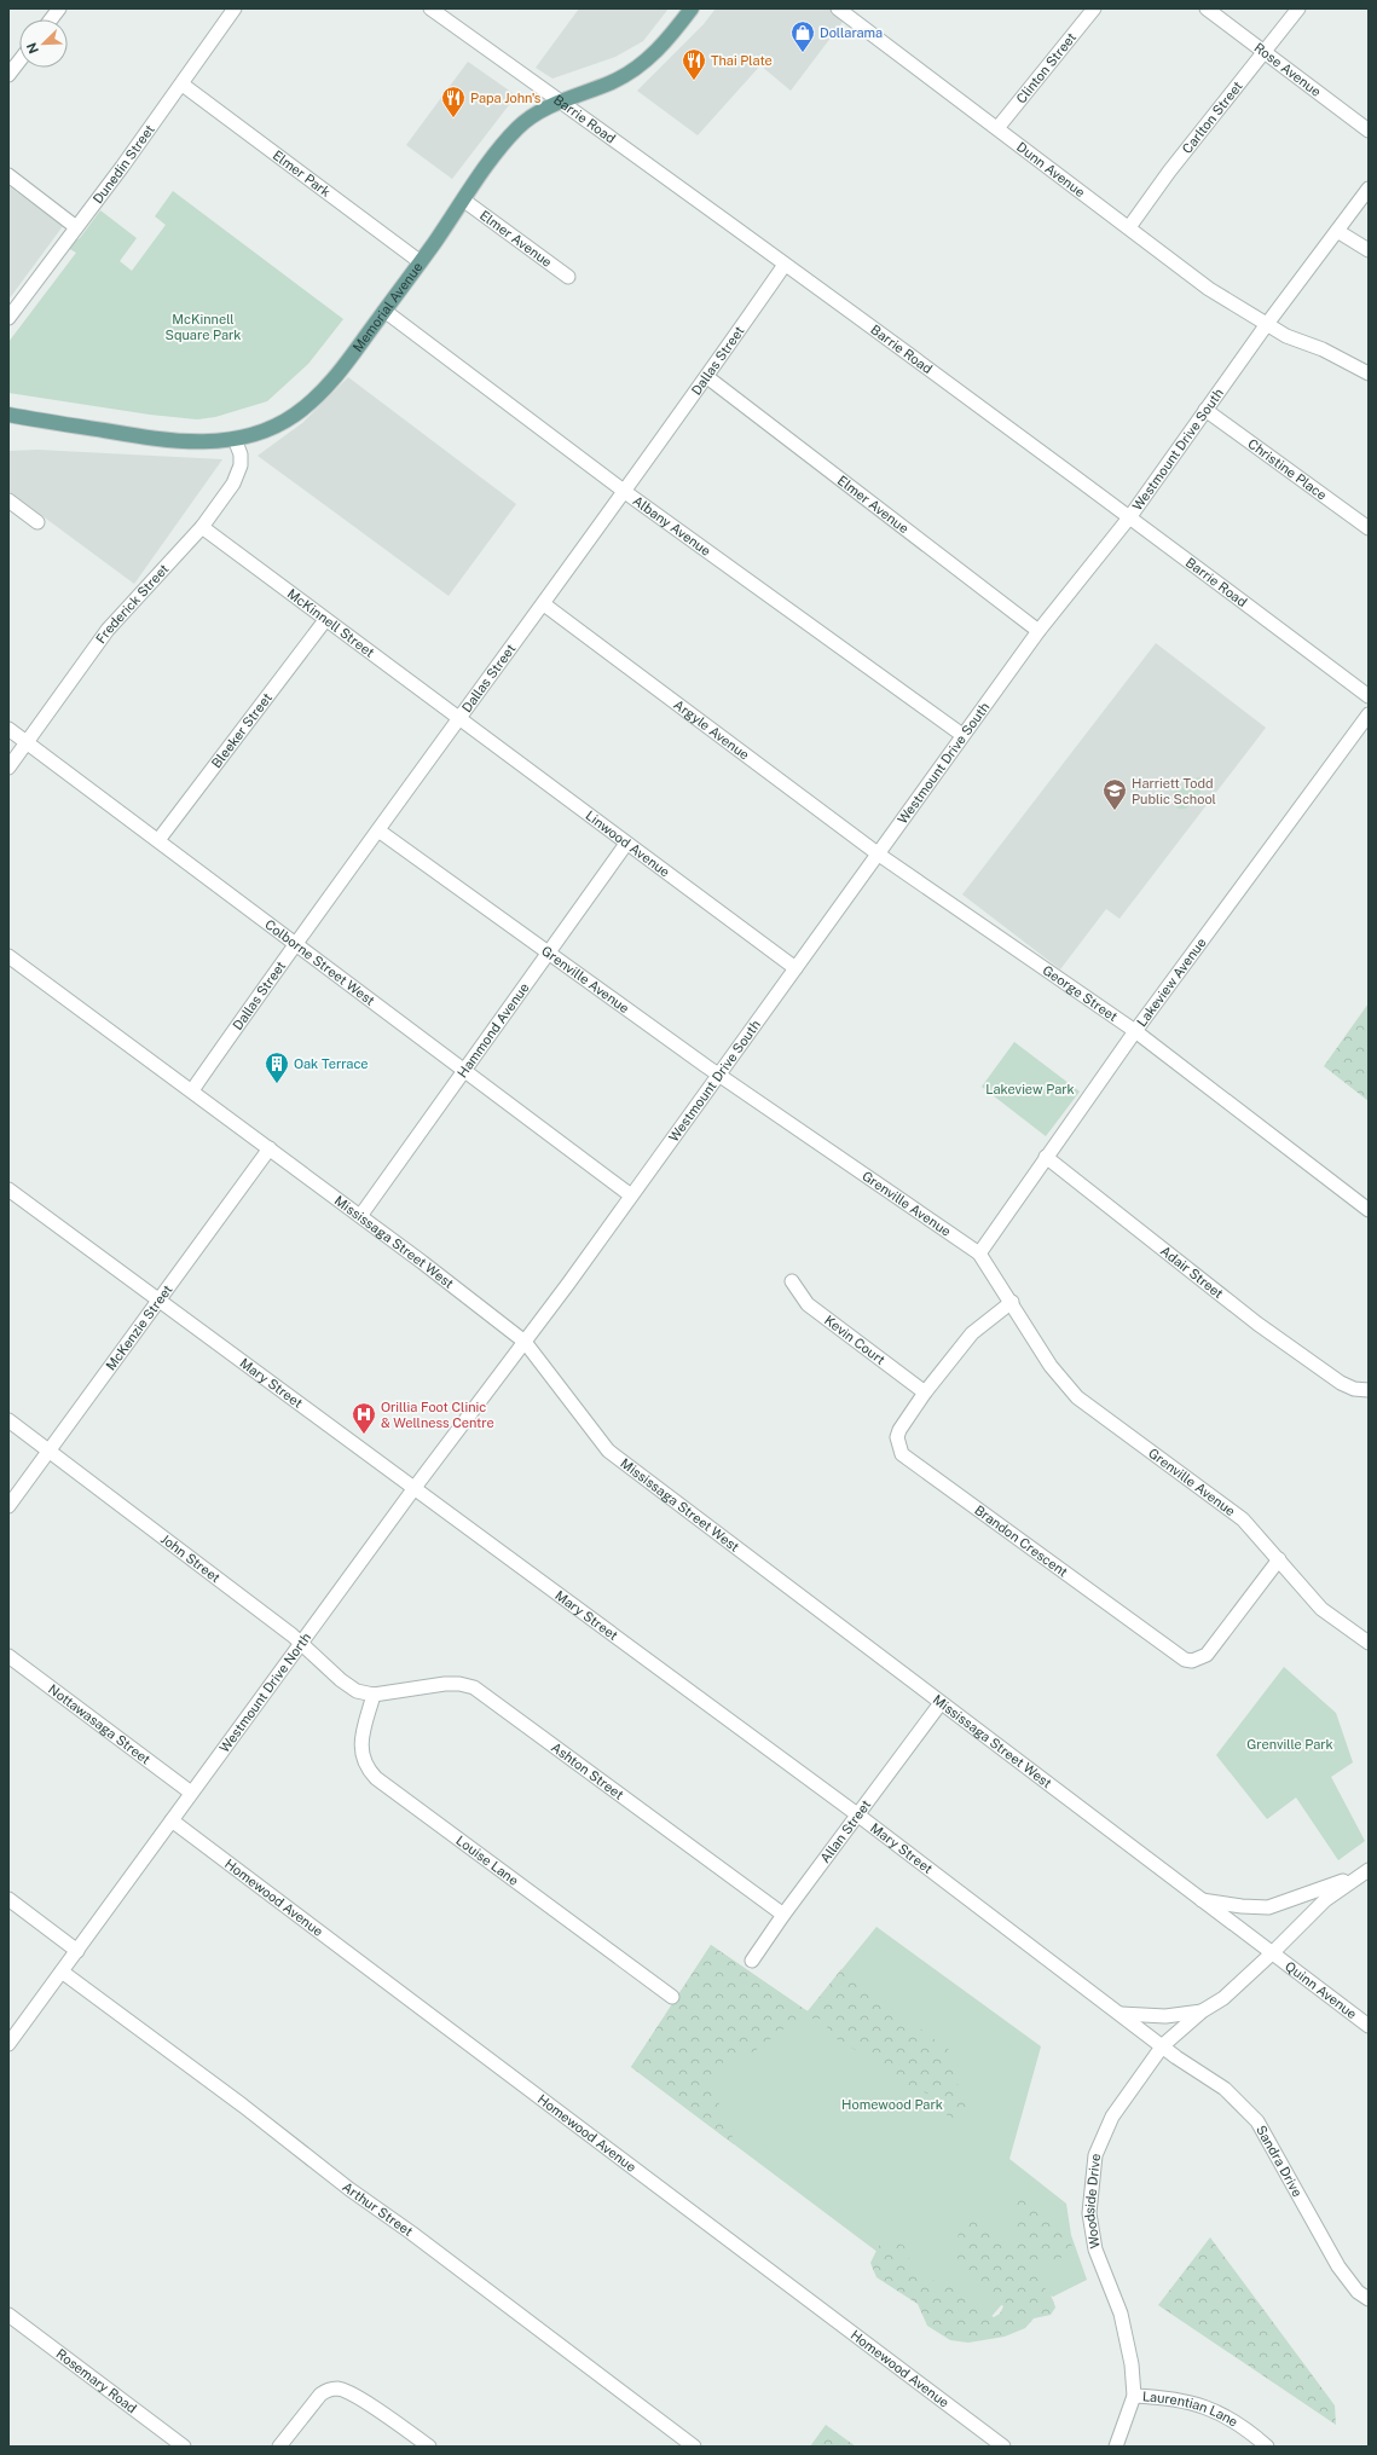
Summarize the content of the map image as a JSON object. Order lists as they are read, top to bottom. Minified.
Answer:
{"streets":{"main road":["Memorial Avenue"],"street":["Clinton Street","Rose Avenue","Carlton Street","Barrie Road","Dunedin Street","Dunn Avenue","Elmer Park","Elmer Avenue","Dallas Street","Westmount Drive South","Christine Place","Albany Avenue","Frederick Street","McKinnell Street","Bleeker Street","Argyle Avenue","Linwood Avenue","Colborne Street West","Grenville Avenue","Lakeview Avenue","George Street","Hammond Avenue","Mississaga Street West","Adair Street","McKenzie Street","Kevin Court","Mary Street","Brandon Crescent","John Street","Westmount Drive North","Nottawasaga Street","Ashton Street","Allan Street","Louise Lane","Homewood Avenue","Quinn Avenue","Sandra Drive","Woodside Drive","Arthur Street","Rosemary Road","Laurentian Lane"]},"crossings":[["Clinton Street","Dunn Avenue"],["Rose Avenue","Carlton Street"],["Carlton Street","Dunn Avenue"],["Barrie Road","Memorial Avenue"],["Barrie Road","Dallas Street"],["Barrie Road","Westmount Drive South"],["Dunedin Street","Elmer Park"],["Dunn Avenue","Westmount Drive South"],["Elmer Park","Memorial Avenue"],["Elmer Avenue","Memorial Avenue"],["Elmer Avenue","Dallas Street"],["Elmer Avenue","Westmount Drive South"],["Memorial Avenue","Albany Avenue"],["Memorial Avenue","Frederick Street"],["Dallas Street","Albany Avenue"],["Dallas Street","McKinnell Street"],["Dallas Street","Argyle Avenue"],["Dallas Street","Linwood Avenue"],["Dallas Street","Colborne Street West"],["Dallas Street","Grenville Avenue"],["Dallas Street","Mississaga Street West"],["Westmount Drive South","Christine Place"],["Westmount Drive South","Albany Avenue"],["Westmount Drive South","Argyle Avenue"],["Westmount Drive South","Linwood Avenue"],["Westmount Drive South","Colborne Street West"],["Westmount Drive South","Grenville Avenue"],["Westmount Drive South","George Street"],["Westmount Drive South","Mississaga Street West"],["Westmount Drive South","Westmount Drive North"],["Frederick Street","McKinnell Street"],["Frederick Street","Colborne Street West"],["McKinnell Street","Bleeker Street"],["McKinnell Street","Linwood Avenue"],["Bleeker Street","Colborne Street West"],["Argyle Avenue","George Street"],["Linwood Avenue","Hammond Avenue"],["Colborne Street West","Hammond Avenue"],["Grenville Avenue","Lakeview Avenue"],["Grenville Avenue","Hammond Avenue"],["Grenville Avenue","Brandon Crescent"],["Lakeview Avenue","George Street"],["Lakeview Avenue","Adair Street"],["Hammond Avenue","Mississaga Street West"],["Mississaga Street West","McKenzie Street"],["Mississaga Street West","Westmount Drive North"],["Mississaga Street West","Allan Street"],["Mississaga Street West","Quinn Avenue"],["Mississaga Street West","Woodside Drive"],["McKenzie Street","Mary Street"],["McKenzie Street","John Street"],["Kevin Court","Brandon Crescent"],["Mary Street","Westmount Drive North"],["Mary Street","Allan Street"],["Mary Street","Sandra Drive"],["Mary Street","Woodside Drive"],["John Street","Westmount Drive North"],["John Street","Ashton Street"],["John Street","Louise Lane"],["Westmount Drive North","Nottawasaga Street"],["Westmount Drive North","Homewood Avenue"],["Westmount Drive North","Arthur Street"],["Ashton Street","Allan Street"],["Ashton Street","Louise Lane"],["Quinn Avenue","Woodside Drive"],["Sandra Drive","Woodside Drive"],["Woodside Drive","Laurentian Lane"]],"parks":["McKinnell Square Park","Lakeview Park","Grenville Park","Homewood Park"],"places":{"shop":["Dollarama"],"restaurant":["Thai Plate","Papa John's"],"school or university":["Harriett Todd Public School"],"building":["Oak Terrace"],"hospital":["Orillia Foot Clinic & Wellness Centre"]},"north":"bottom left"}
